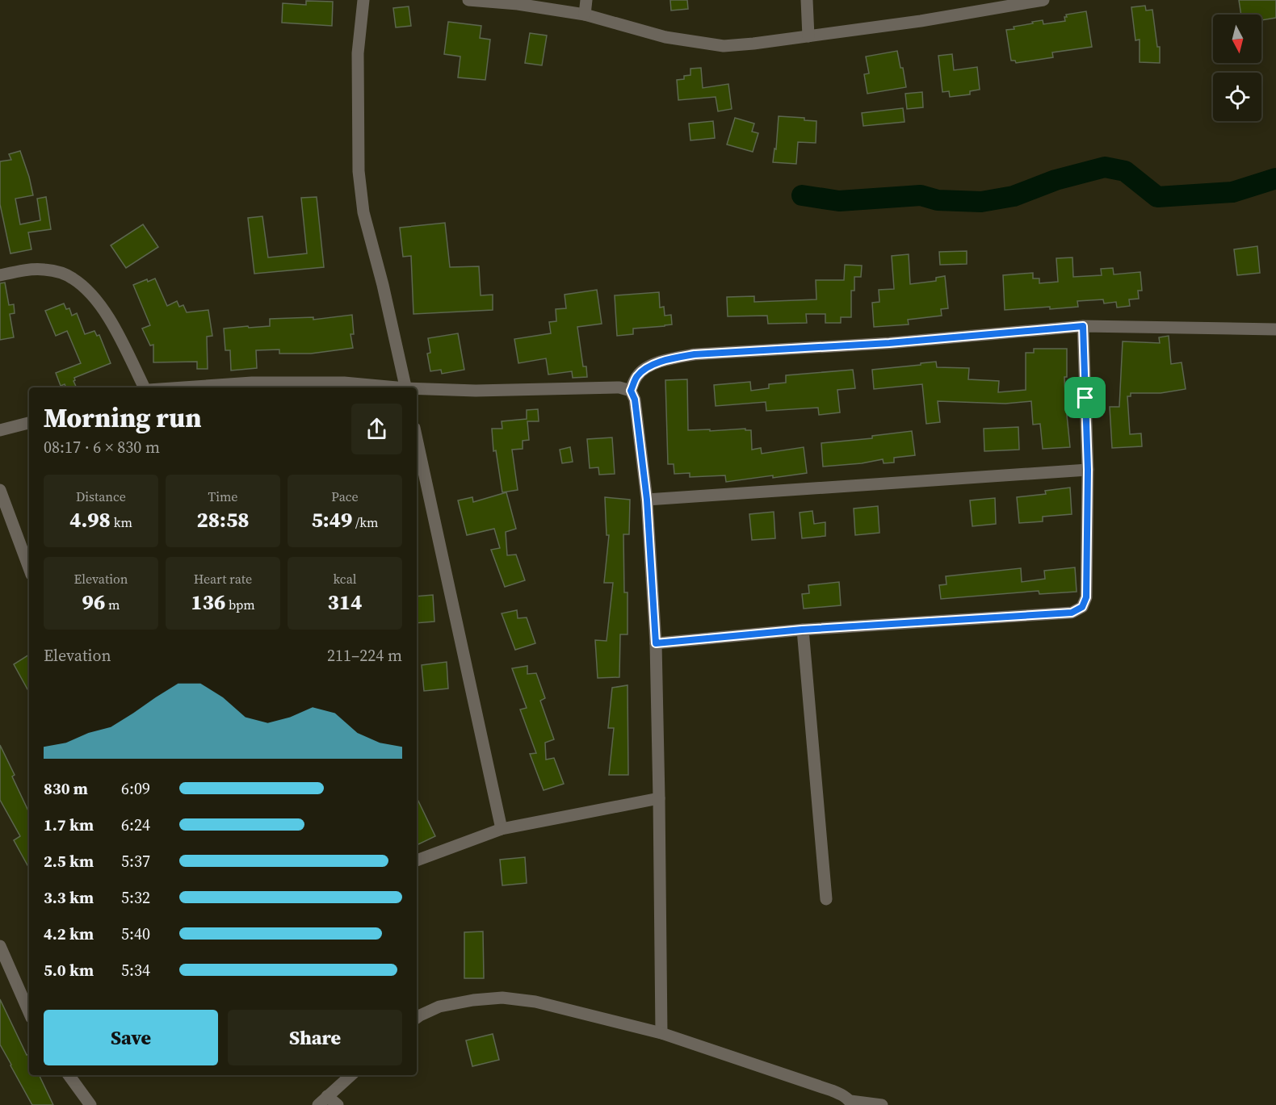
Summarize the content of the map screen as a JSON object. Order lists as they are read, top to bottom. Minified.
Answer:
{"north":"bottom","page":{"heading":["Morning run","08:17 · 6 × 830 m"],"stats":[["Distance","4.98 km"],["Time","28:58"],["Pace","5:49 /km"],["Elevation","96 m"],["Heart rate","136 bpm"],["kcal","314"]],"chart":["Elevation","211–224 m"],"list":[{"name":"830 m","note":"6:09"},{"name":"1.7 km","note":"6:24"},{"name":"2.5 km","note":"5:37"},{"name":"3.3 km","note":"5:32"},{"name":"4.2 km","note":"5:40"},{"name":"5.0 km","note":"5:34"}],"buttons":["Save","Share"]}}
